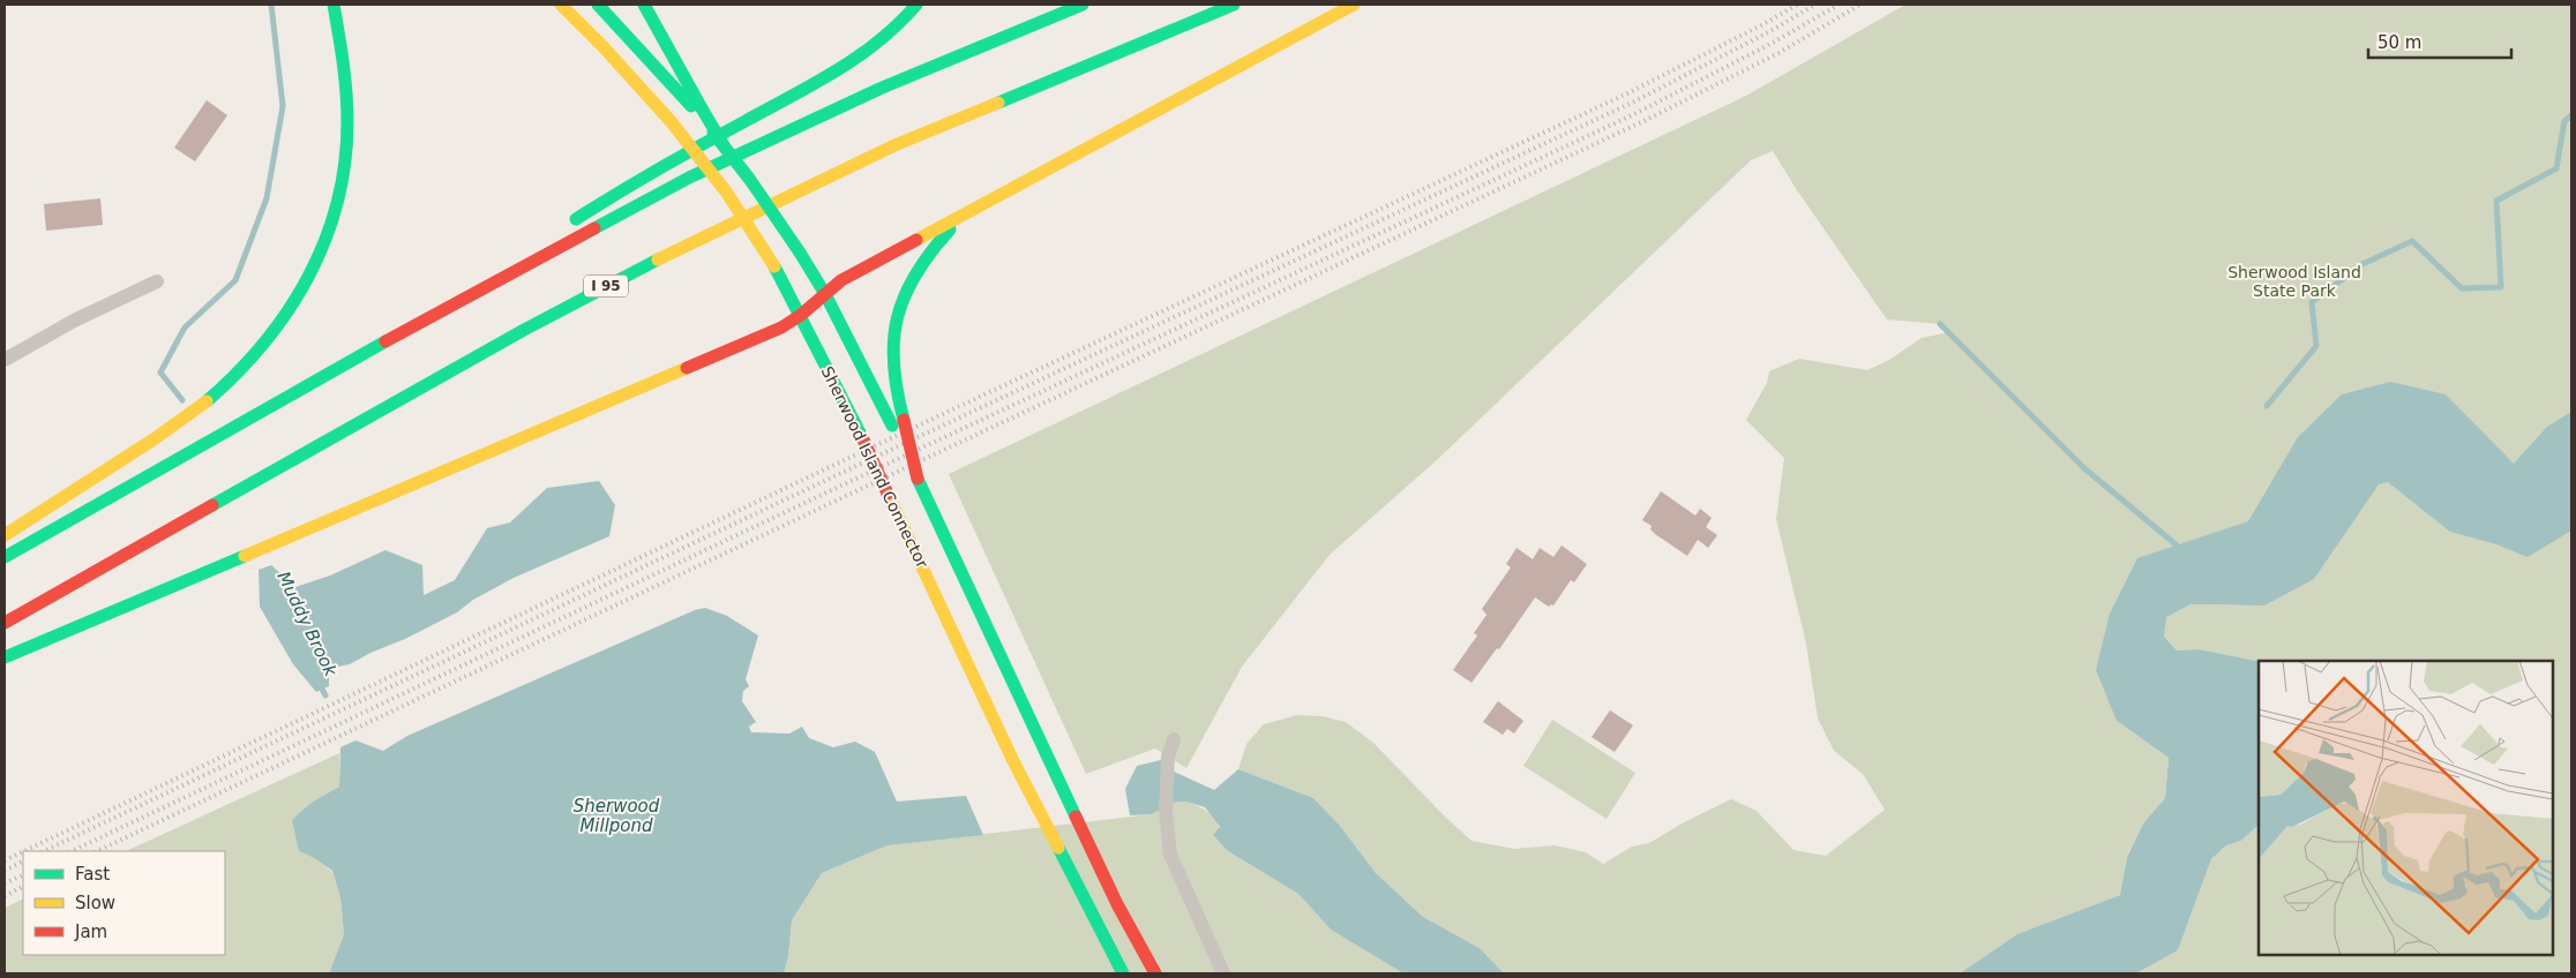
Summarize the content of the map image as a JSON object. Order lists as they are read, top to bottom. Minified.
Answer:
{"streets":{"main road":["I 95","Sherwood Island Connector"]},"water":["Muddy Brook","Sherwood Millpond"],"parks":["Sherwood Island State Park"],"legend":["Fast","Slow","Jam"],"scale_bar":"50 m"}
